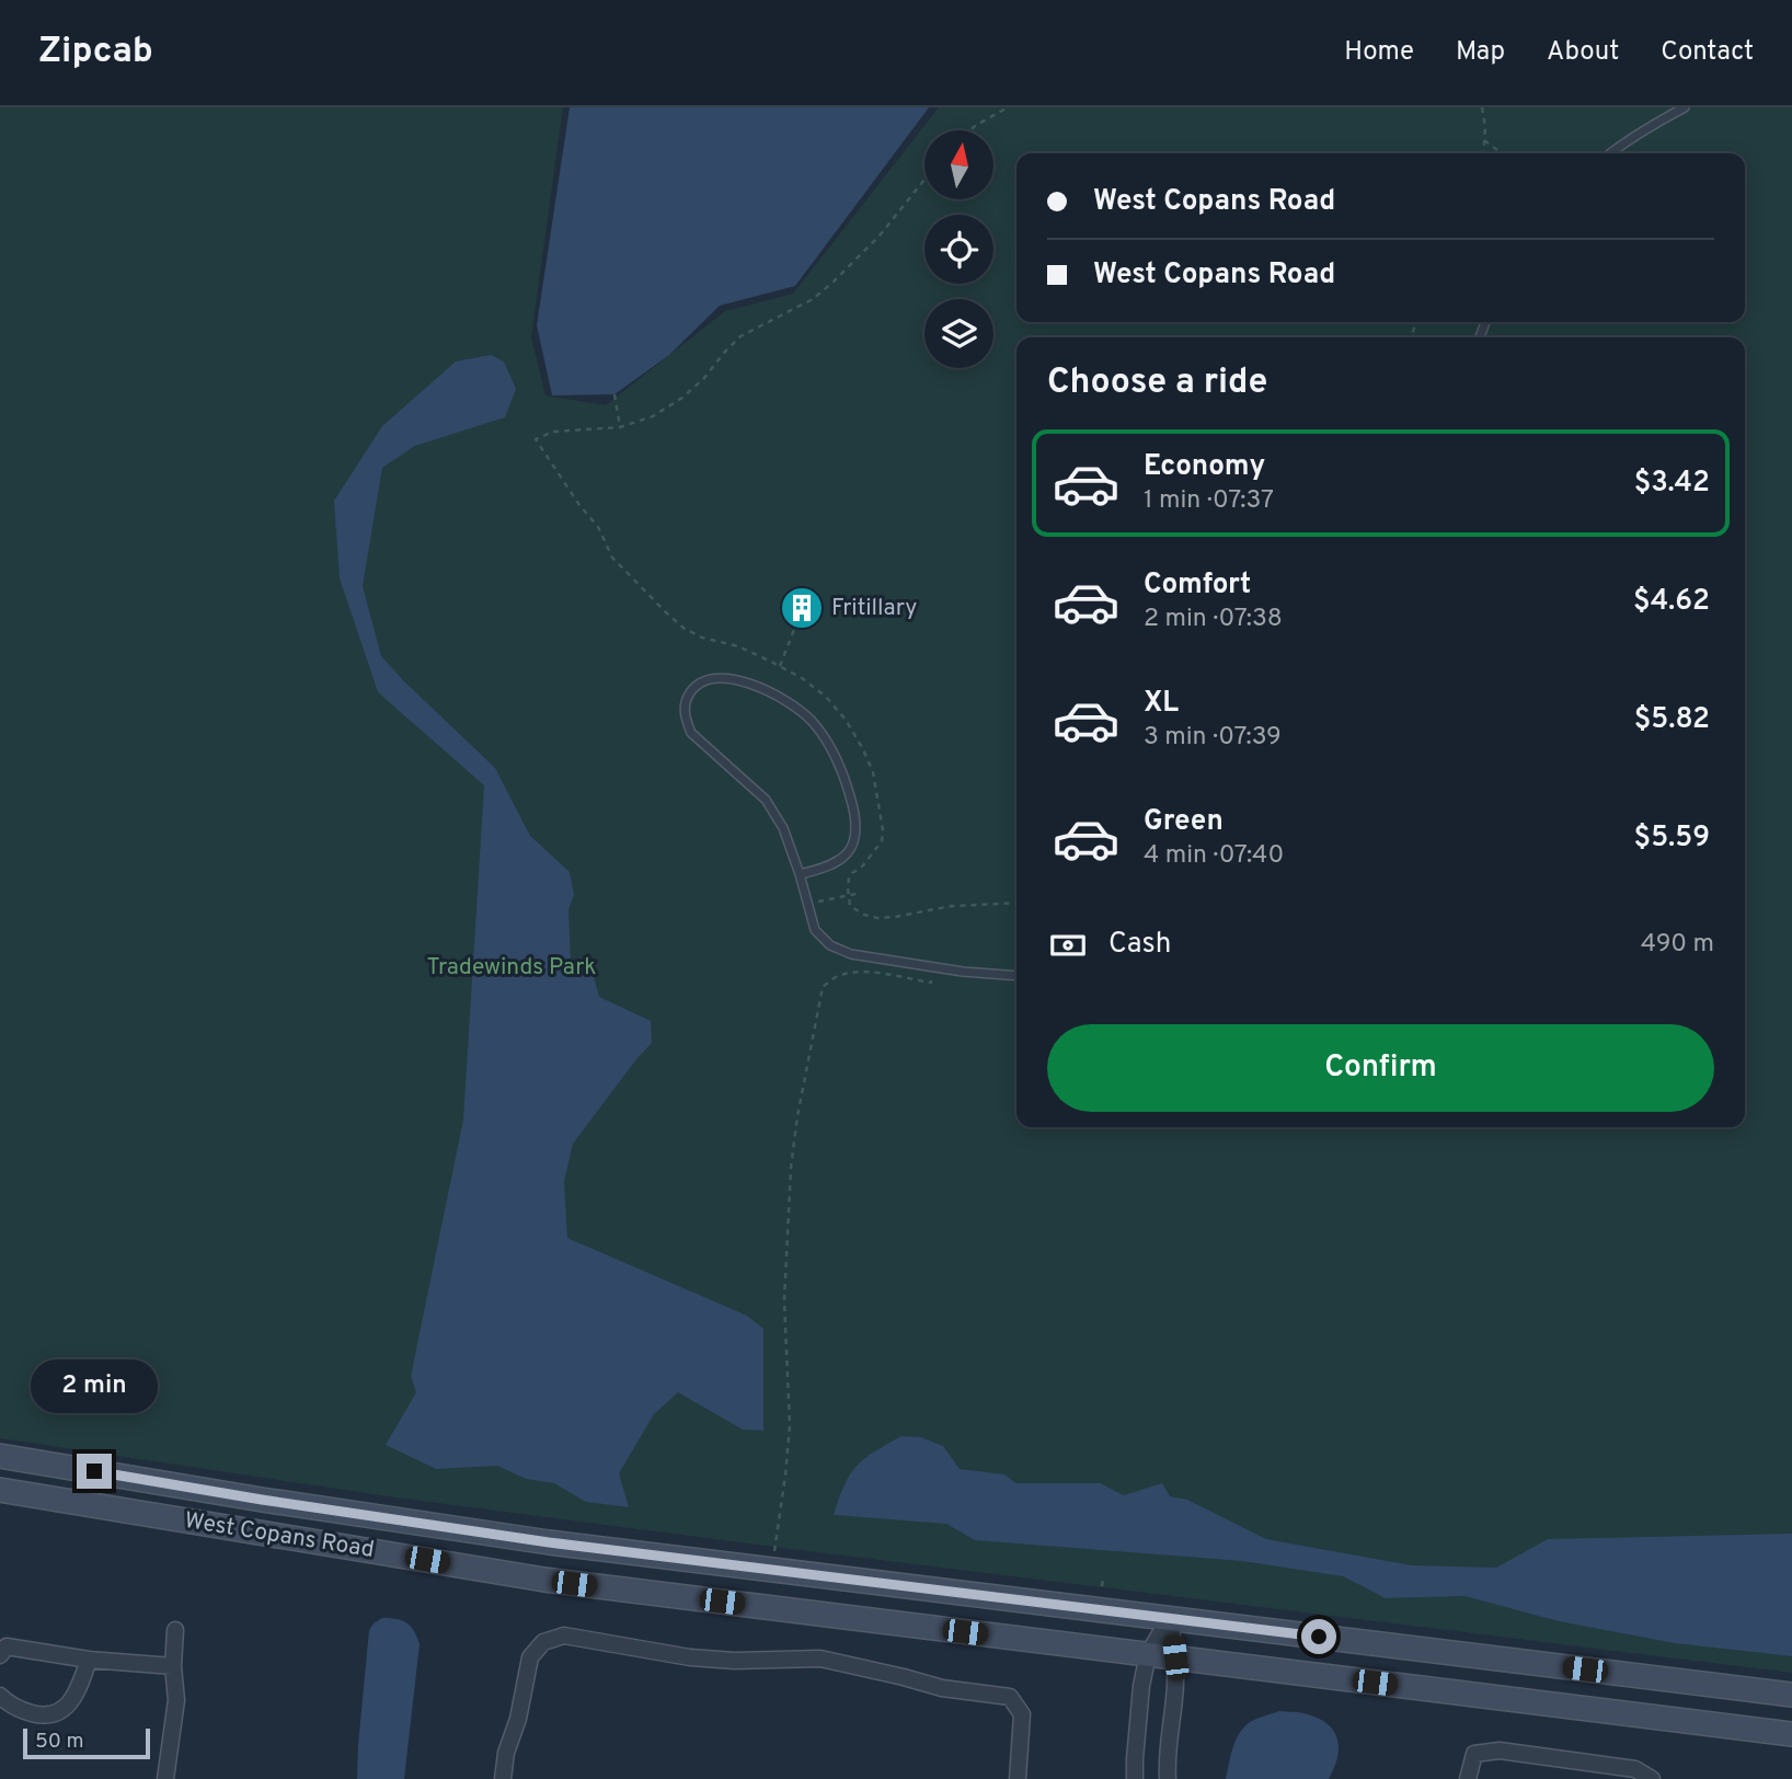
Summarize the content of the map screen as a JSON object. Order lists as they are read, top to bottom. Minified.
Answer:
{"streets":{"main road":["West Copans Road"]},"parks":["Tradewinds Park"],"places":{"building":["Fritillary"]},"scale_bar":"50 m","north":"top","page":{"header":"Zipcab","nav":["Home","Map","About","Contact"],"banner":["West Copans Road","West Copans Road"],"heading":"Choose a ride","list":[{"name":"Economy","note":"1 min · 07:37","value":"$3.42"},{"name":"Comfort","note":"2 min · 07:38","value":"$4.62"},{"name":"XL","note":"3 min · 07:39","value":"$5.82"},{"name":"Green","note":"4 min · 07:40","value":"$5.59"}],"pay":["Cash","490 m"],"buttons":"Confirm","bubble":"2 min","scale":"50 m"}}
